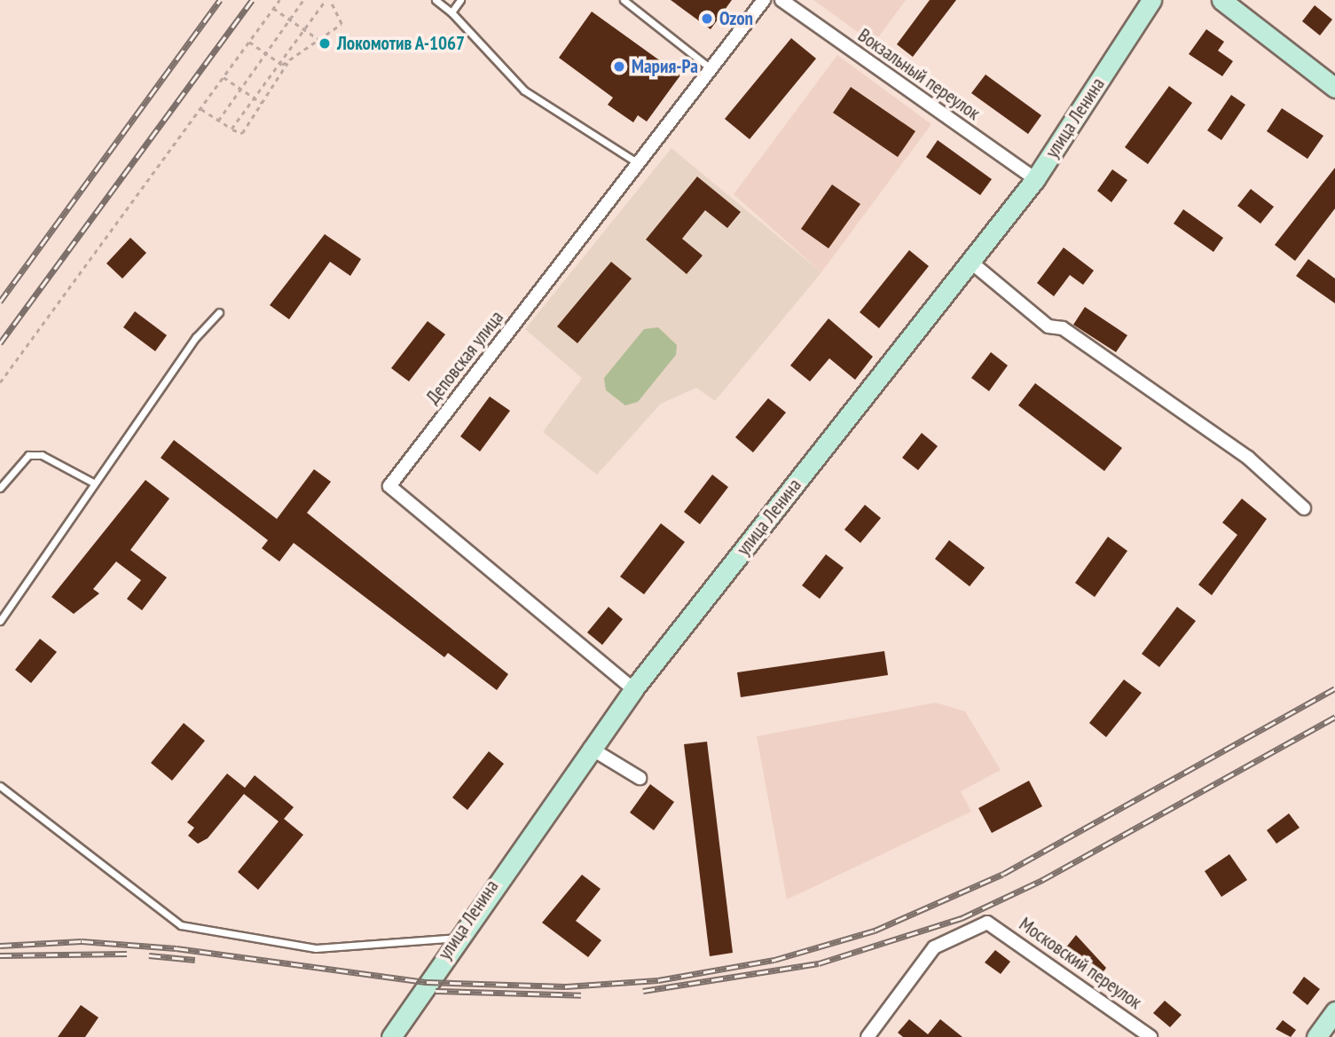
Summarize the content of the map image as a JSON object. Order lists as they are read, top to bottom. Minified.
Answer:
{"streets":{"main road":["улица Ленина"],"street":["Вокзальный переулок","Деповская улица","Московский переулок"]},"crossings":[["Вокзальный переулок","улица Ленина"],["улица Ленина","Деповская улица"]],"places":["Ozon","Локомотив А-1067","Мария-Ра"]}
